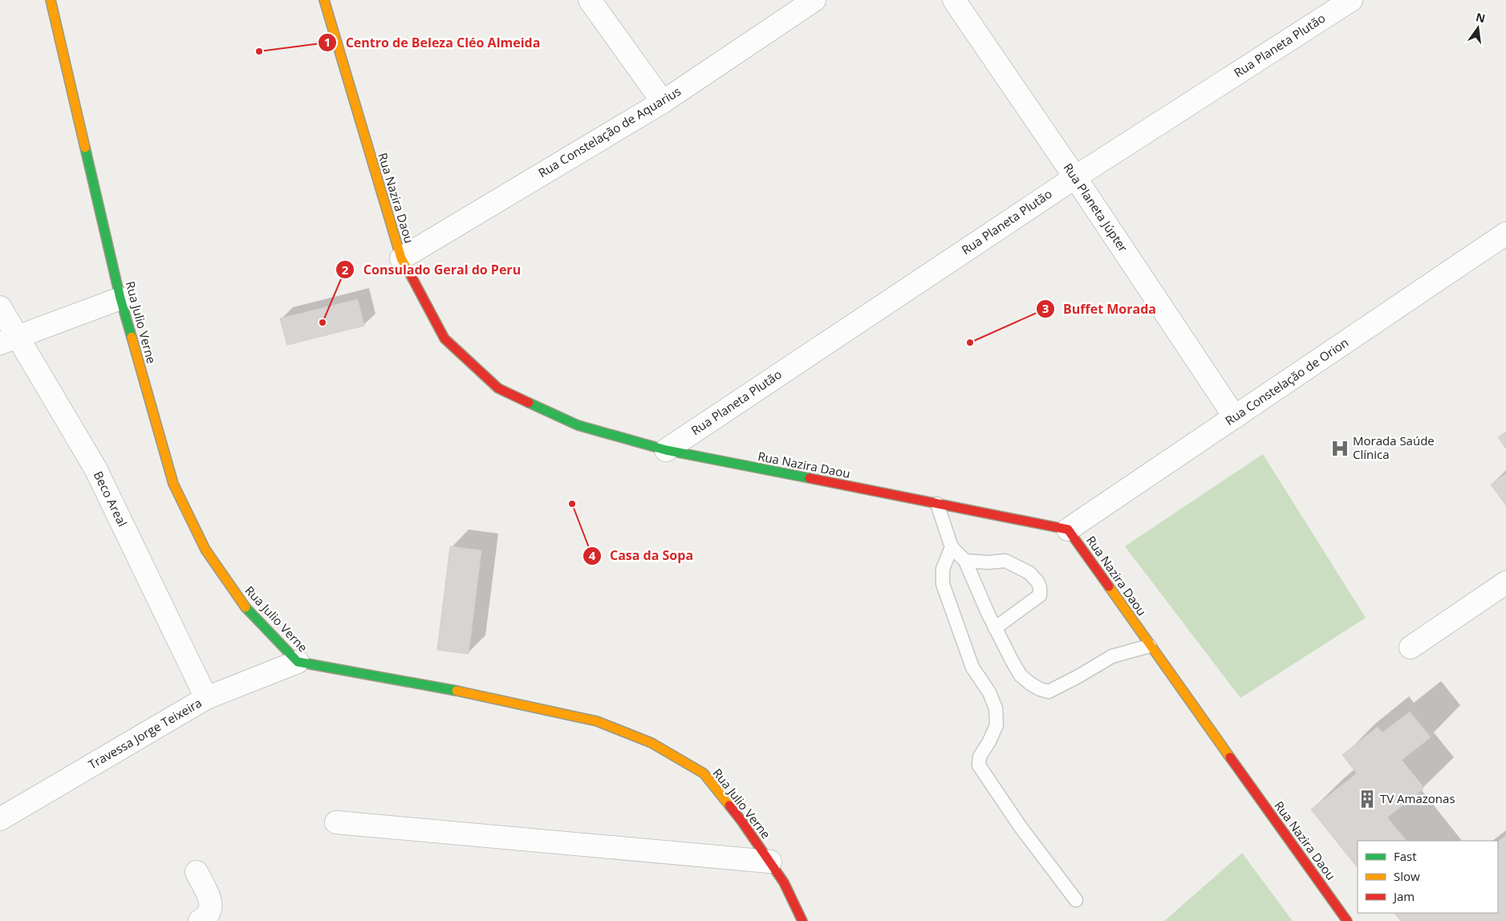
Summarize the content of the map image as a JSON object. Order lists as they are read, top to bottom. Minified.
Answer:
{"streets":{"street":["Rua Planeta Plutão","Rua Constelação de Aquarius","Rua Nazira Daou","Rua Planeta Júpter","Rua Julio Verne","Rua Constelação de Orion","Beco Areal","Travessa Jorge Teixeira"]},"crossings":[["Rua Planeta Plutão","Rua Nazira Daou"],["Rua Planeta Plutão","Rua Planeta Júpter"],["Rua Constelação de Aquarius","Rua Nazira Daou"],["Rua Nazira Daou","Rua Constelação de Orion"],["Rua Planeta Júpter","Rua Constelação de Orion"],["Rua Julio Verne","Travessa Jorge Teixeira"],["Beco Areal","Travessa Jorge Teixeira"]],"places":{"other":["Centro de Beleza Cléo Almeida","Consulado Geral do Peru","Buffet Morada","Casa da Sopa"],"hospital":["Morada Saúde Clínica"],"building":["TV Amazonas"]},"legend":["Fast","Slow","Jam"],"north":"top"}
